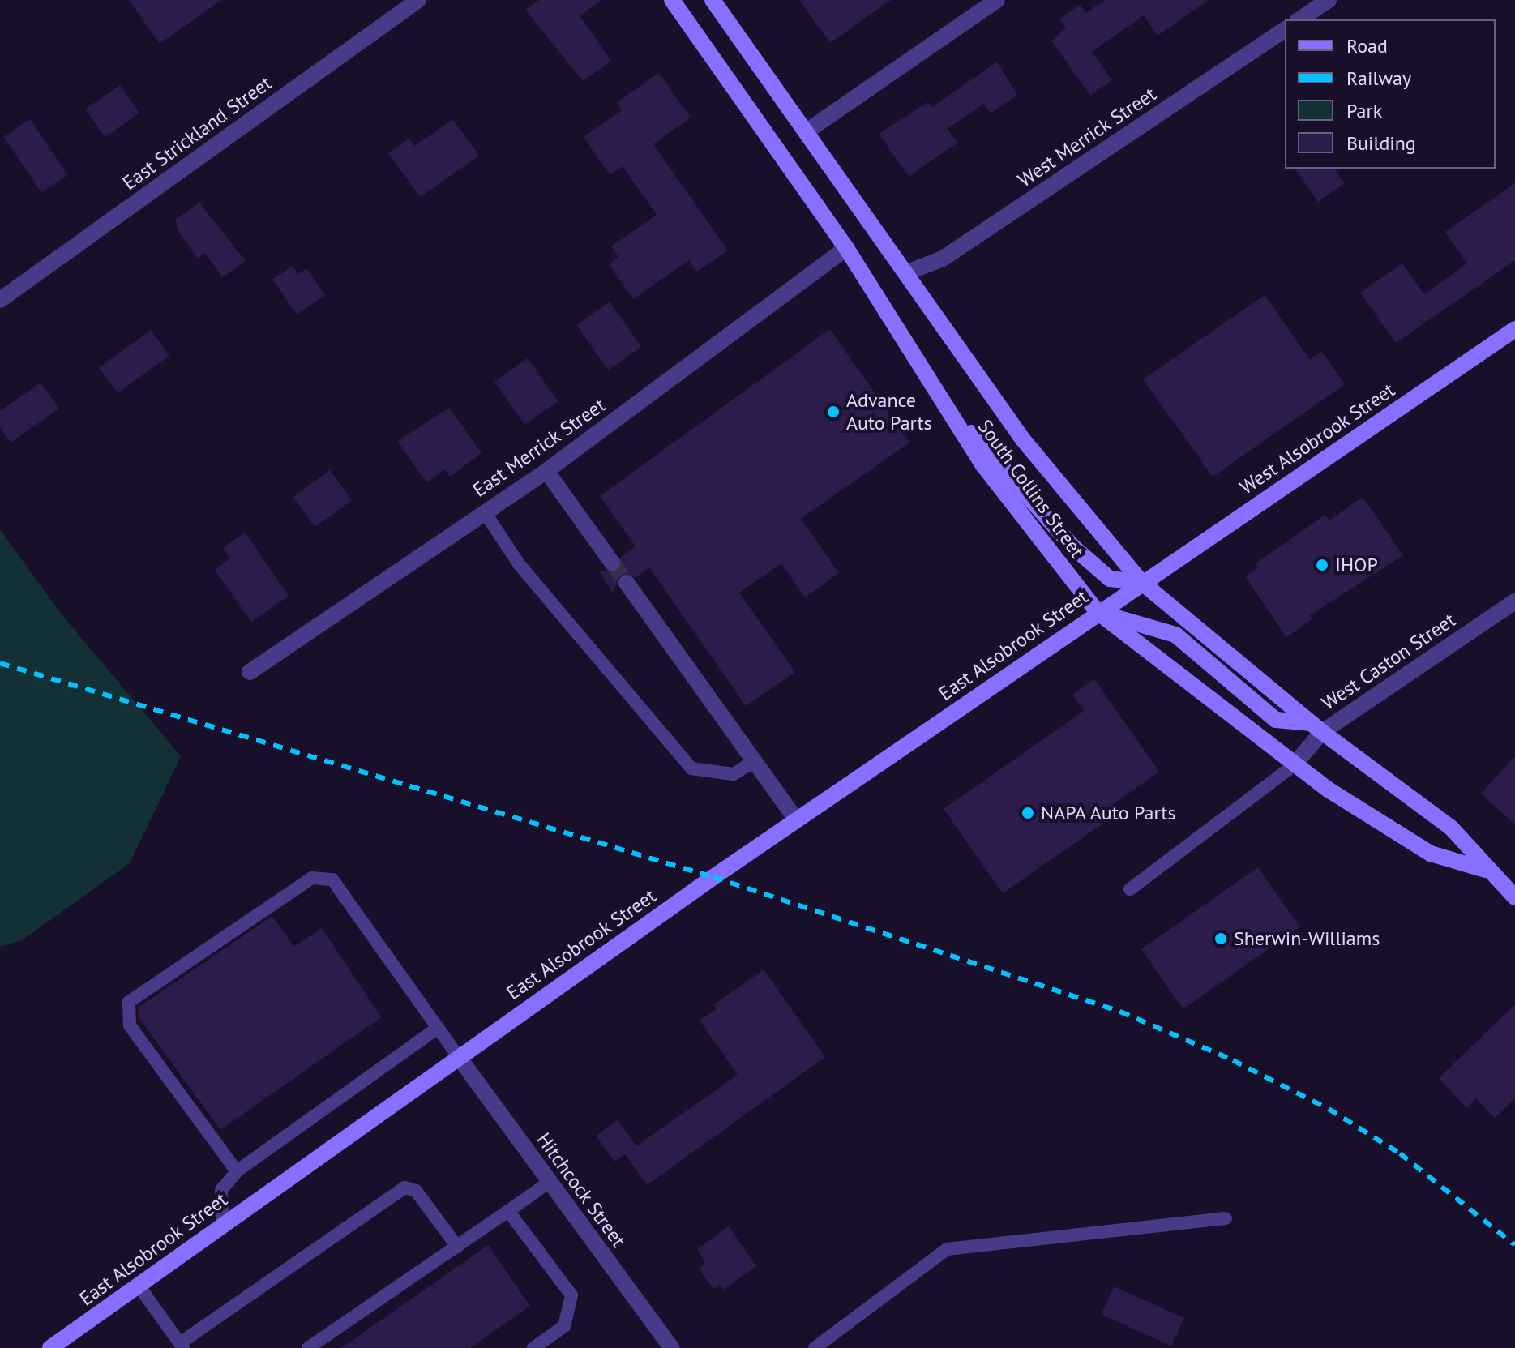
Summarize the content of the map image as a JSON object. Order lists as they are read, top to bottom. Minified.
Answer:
{"streets":{"main road":["West Alsobrook Street","South Collins Street","East Alsobrook Street"],"street":["East Strickland Street","West Merrick Street","East Merrick Street","West Caston Street","Hitchcock Street"]},"crossings":[["West Merrick Street","South Collins Street"],["West Alsobrook Street","South Collins Street"],["West Alsobrook Street","East Alsobrook Street"],["East Merrick Street","South Collins Street"],["South Collins Street","East Alsobrook Street"],["South Collins Street","West Caston Street"],["East Alsobrook Street","Hitchcock Street"]],"places":["Advance Auto Parts","IHOP","NAPA Auto Parts","Sherwin-Williams"],"legend":["Road","Railway","Park","Building"]}
